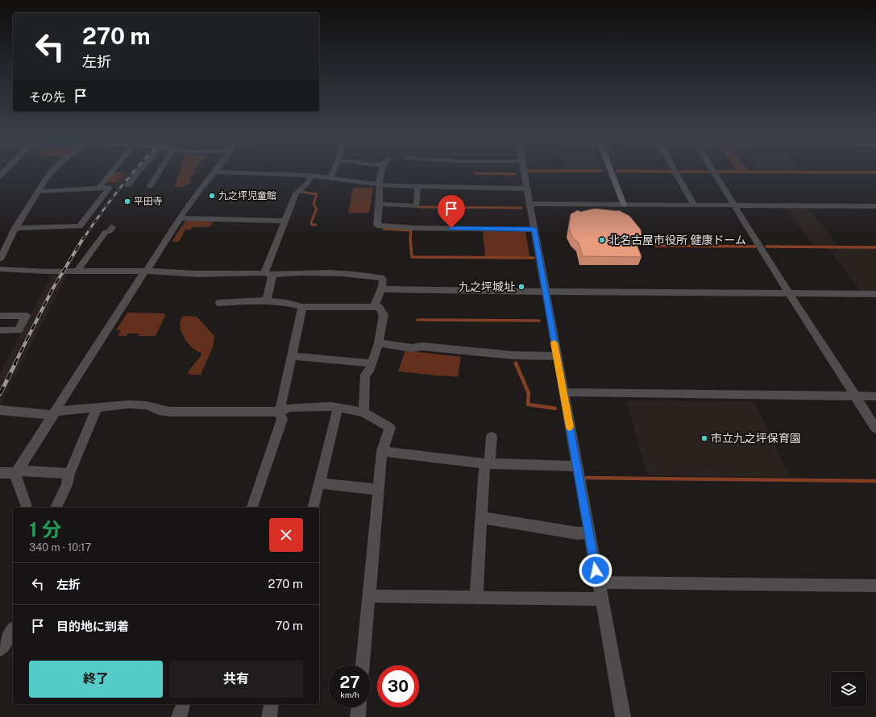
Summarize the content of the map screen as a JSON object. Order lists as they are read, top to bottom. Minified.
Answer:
{"places":["九之坪児童館","平田寺","北名古屋市役所 健康ドーム","九之坪城址","市立九之坪保育園"],"page":{"turn":["270 m","左折"],"then":"その先","heading":["1 分","340 m · 10:17"],"list":[{"name":"左折","value":"270 m"},{"name":"目的地に到着","value":"70 m"}],"buttons":["終了","共有"],"speed":"27 km/h","limit":"30"}}
